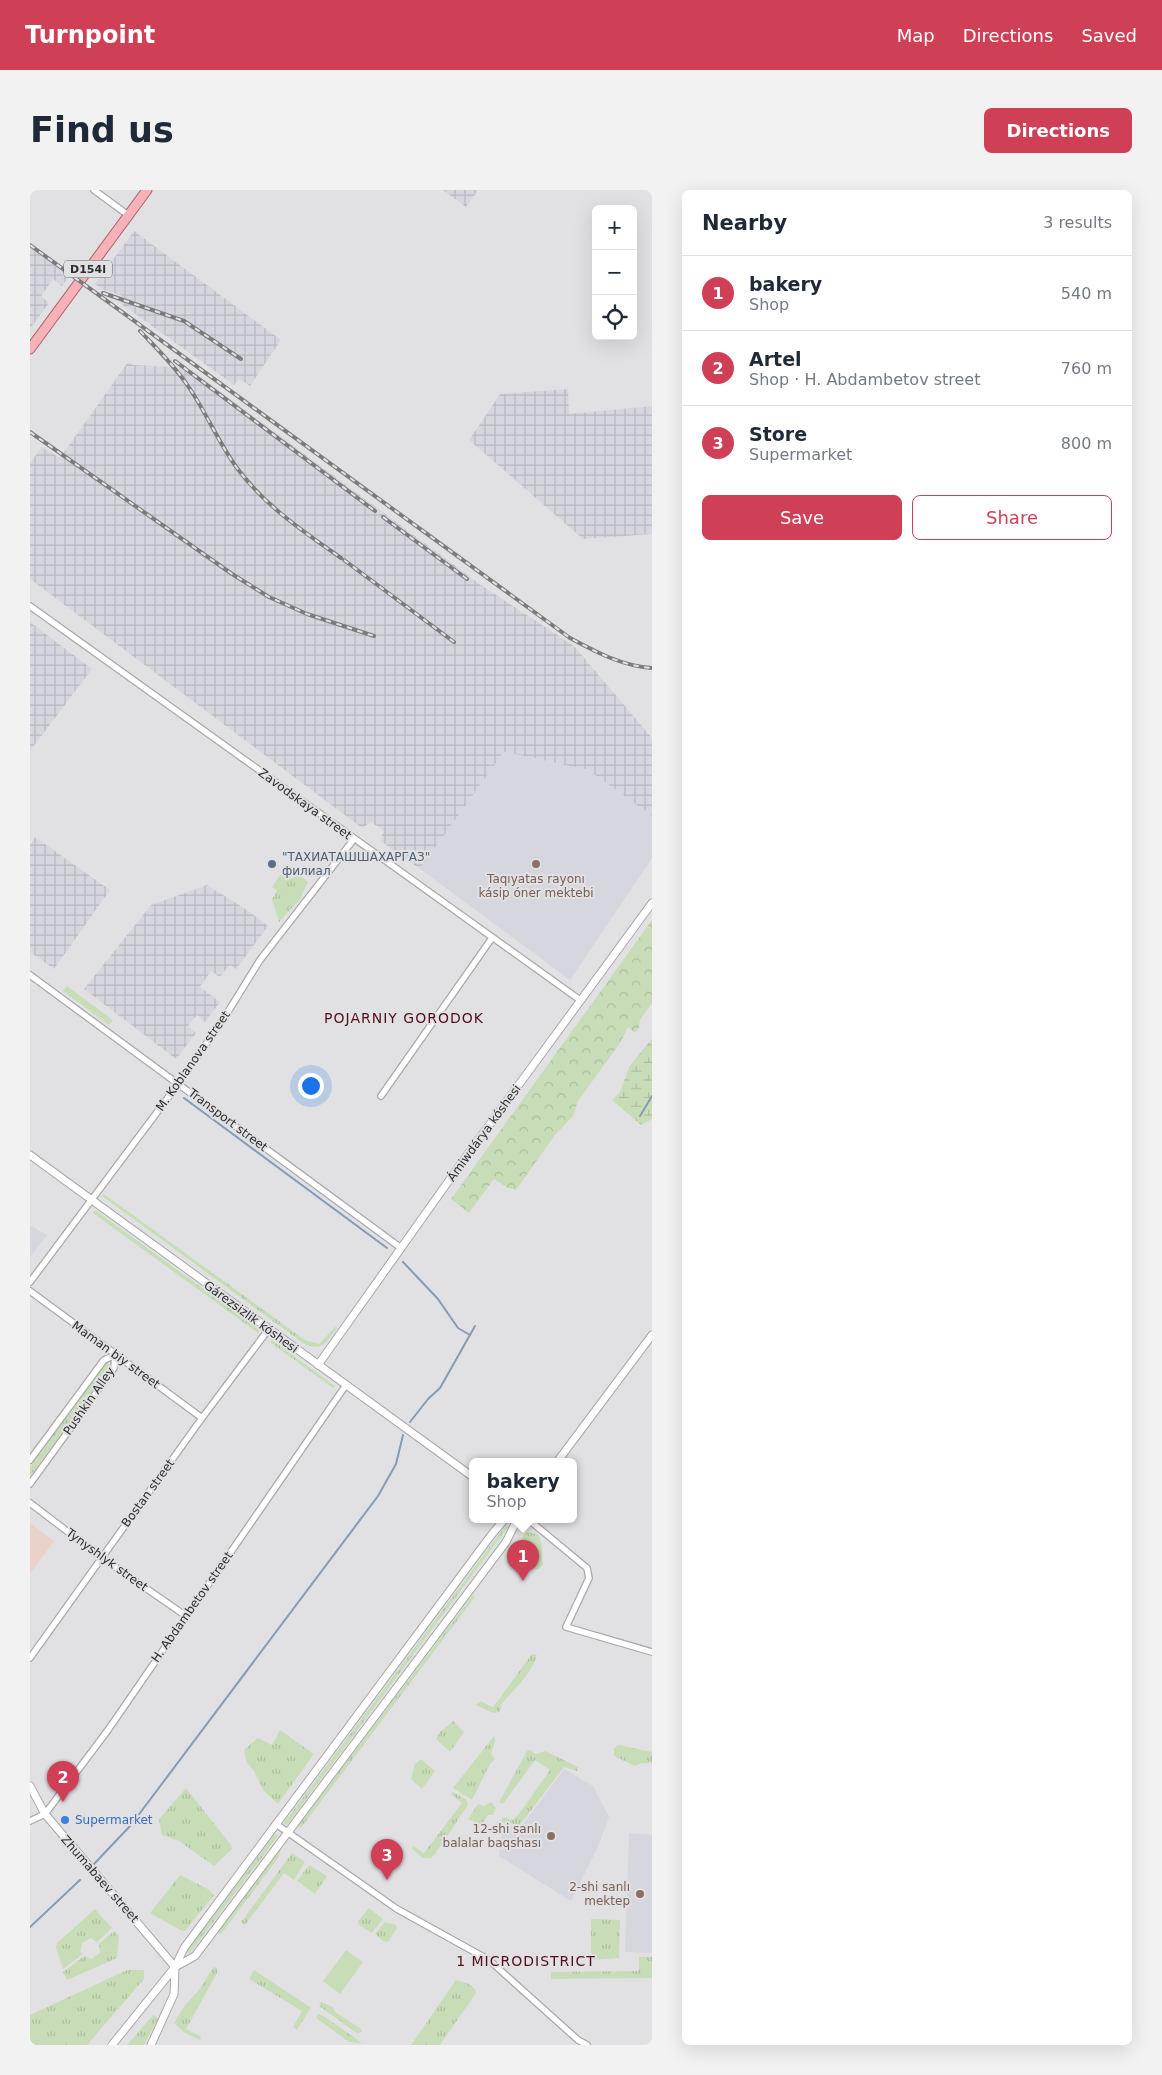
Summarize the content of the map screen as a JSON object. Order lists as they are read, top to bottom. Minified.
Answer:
{"streets":{"main road":["D154l"],"street":["Zavodskaya street","M. Koblanova street","Transport street","Ámiwdárya kóshesi","Gárezsizlik kóshesi","Maman biy street","Pushkin Alley","Bostan street","Tynyshlyk street","H. Abdambetov street","Zhumabaev street"]},"crossings":[["Zavodskaya street","M. Koblanova street"],["Zavodskaya street","Ámiwdárya kóshesi"],["M. Koblanova street","Transport street"],["M. Koblanova street","Gárezsizlik kóshesi"],["Transport street","Ámiwdárya kóshesi"],["Ámiwdárya kóshesi","Gárezsizlik kóshesi"],["Gárezsizlik kóshesi","Bostan street"],["Gárezsizlik kóshesi","H. Abdambetov street"],["Maman biy street","Pushkin Alley"],["Maman biy street","Bostan street"],["Bostan street","Tynyshlyk street"],["Tynyshlyk street","H. Abdambetov street"],["H. Abdambetov street","Zhumabaev street"]],"districts":["POJARNIY GORODOK","1 MICRODISTRICT"],"places":["\"ТАХИАТАШШАХАРГАЗ\" филиал","Taqıyatas rayonı kásip óner mektebi","Supermarket","12-shi sanlı balalar baqshası","2-shi sanlı mektep"],"page":{"header":"Turnpoint","nav":["Map","Directions","Saved"],"buttons":["Directions",["Save","Share"]],"title":"Find us","heading":["Nearby","3 results"],"map_buttons":["+","−"],"list":[{"mark":"1","name":"bakery","note":"Shop","value":"540 m"},{"mark":"2","name":"Artel","note":"Shop · H. Abdambetov street","value":"760 m"},{"mark":"3","name":"Store","note":"Supermarket","value":"800 m"}],"popup":["bakery","Shop"],"pins":["1","2","3"]}}
